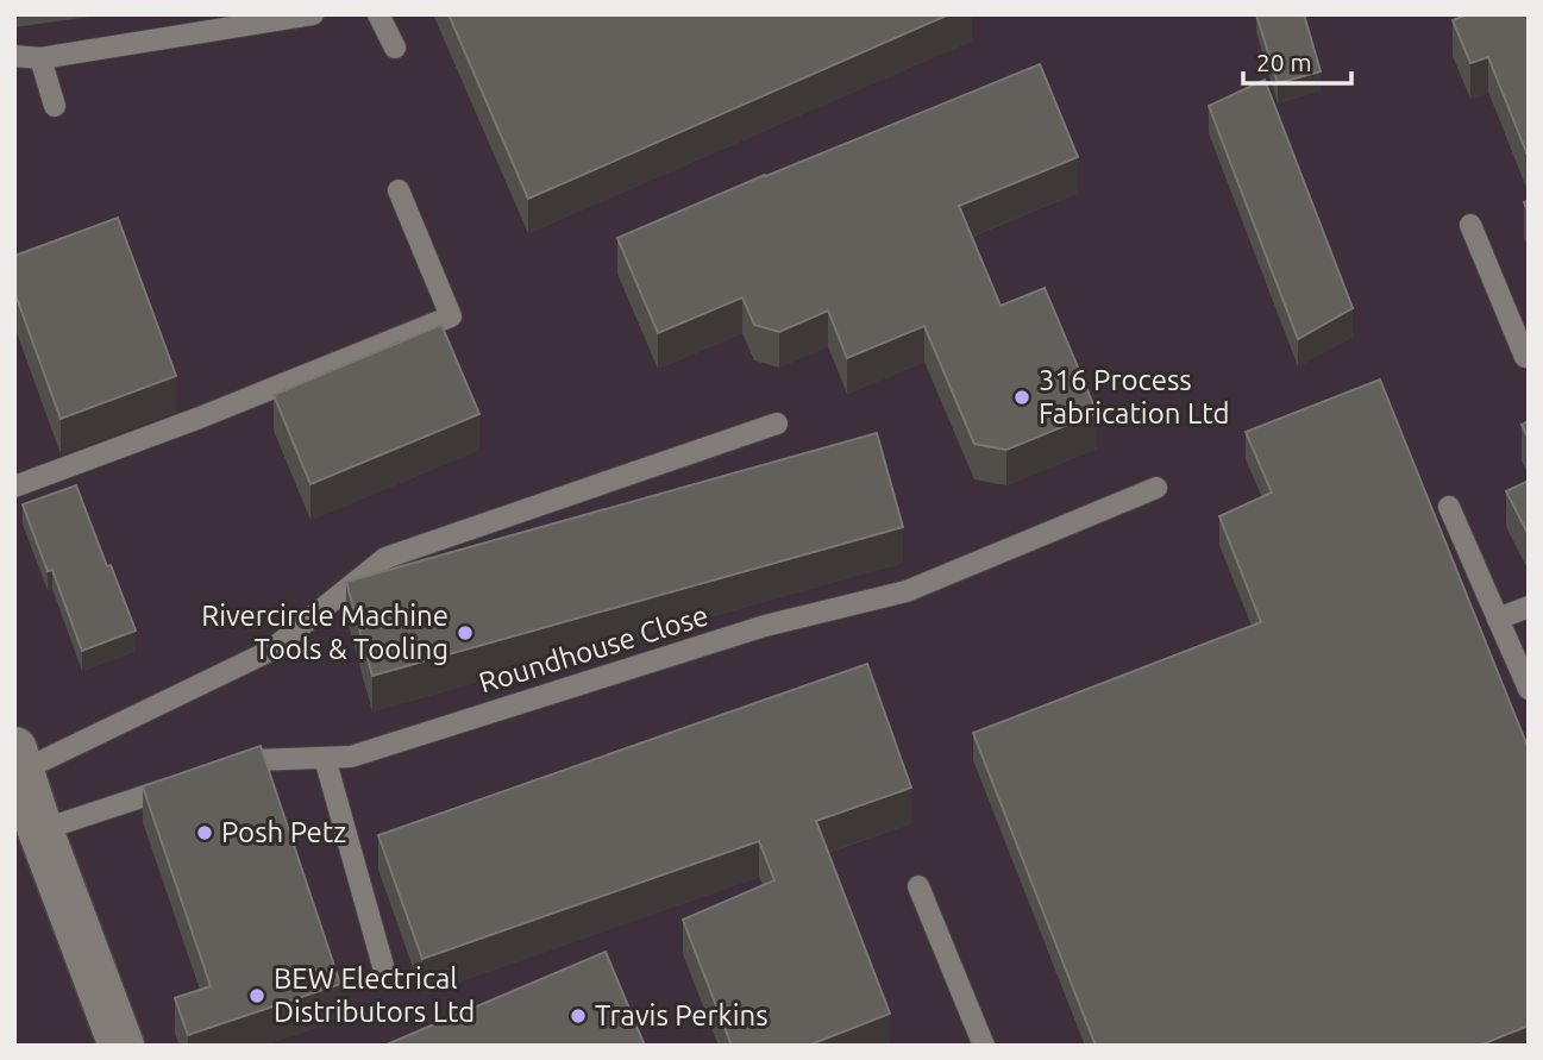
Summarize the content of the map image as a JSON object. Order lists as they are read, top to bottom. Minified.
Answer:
{"streets":{"lane":["Roundhouse Close"]},"places":["316 Process Fabrication Ltd","Rivercircle Machine Tools & Tooling","Posh Petz","BEW Electrical Distributors Ltd","Travis Perkins"],"scale_bar":"20 m"}
